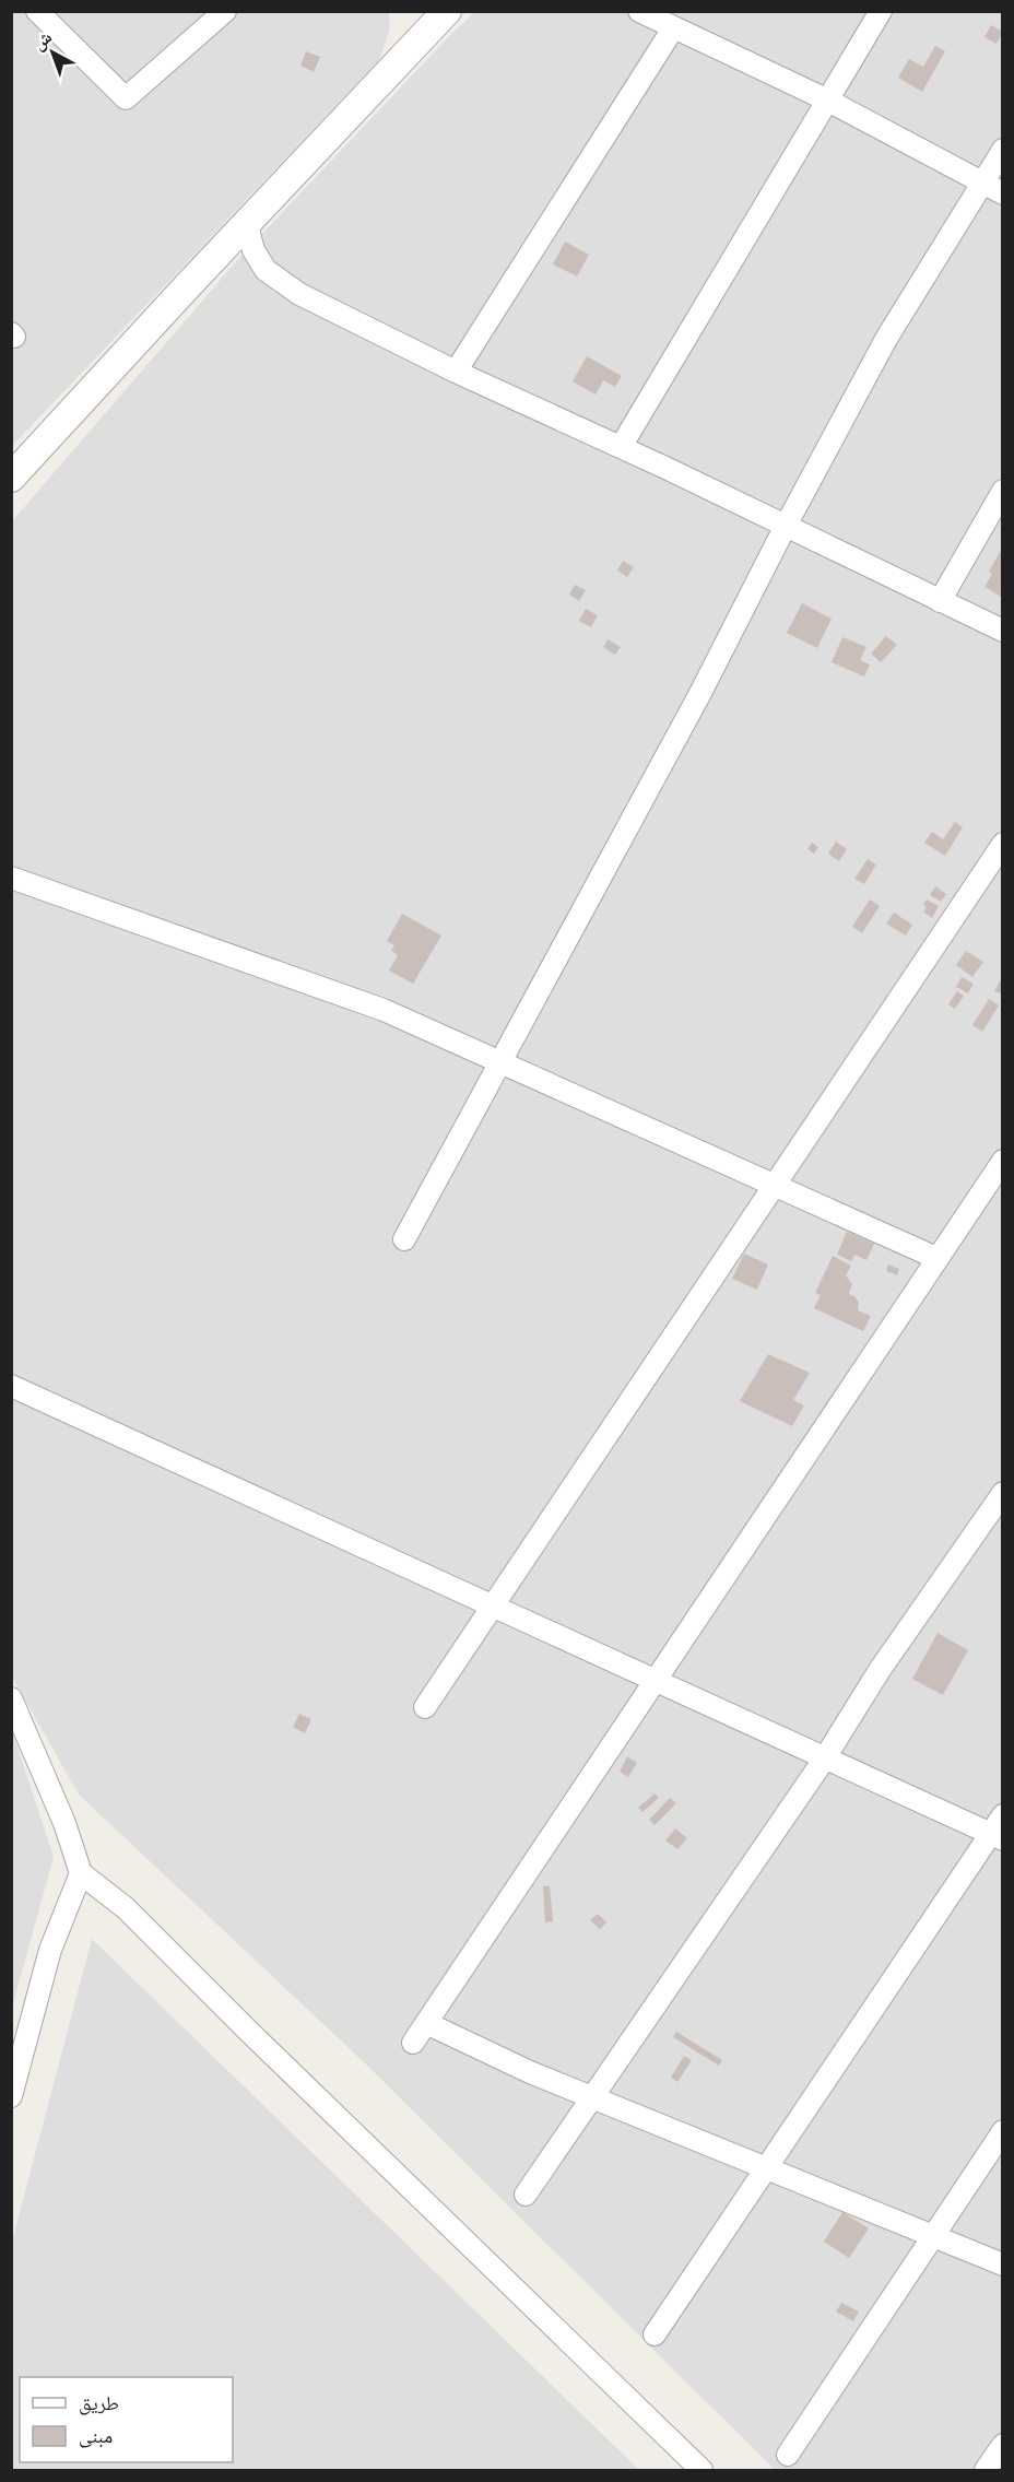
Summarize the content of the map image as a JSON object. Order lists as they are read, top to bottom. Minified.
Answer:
{"legend":["طريق","مبنى"],"north":"top left"}
